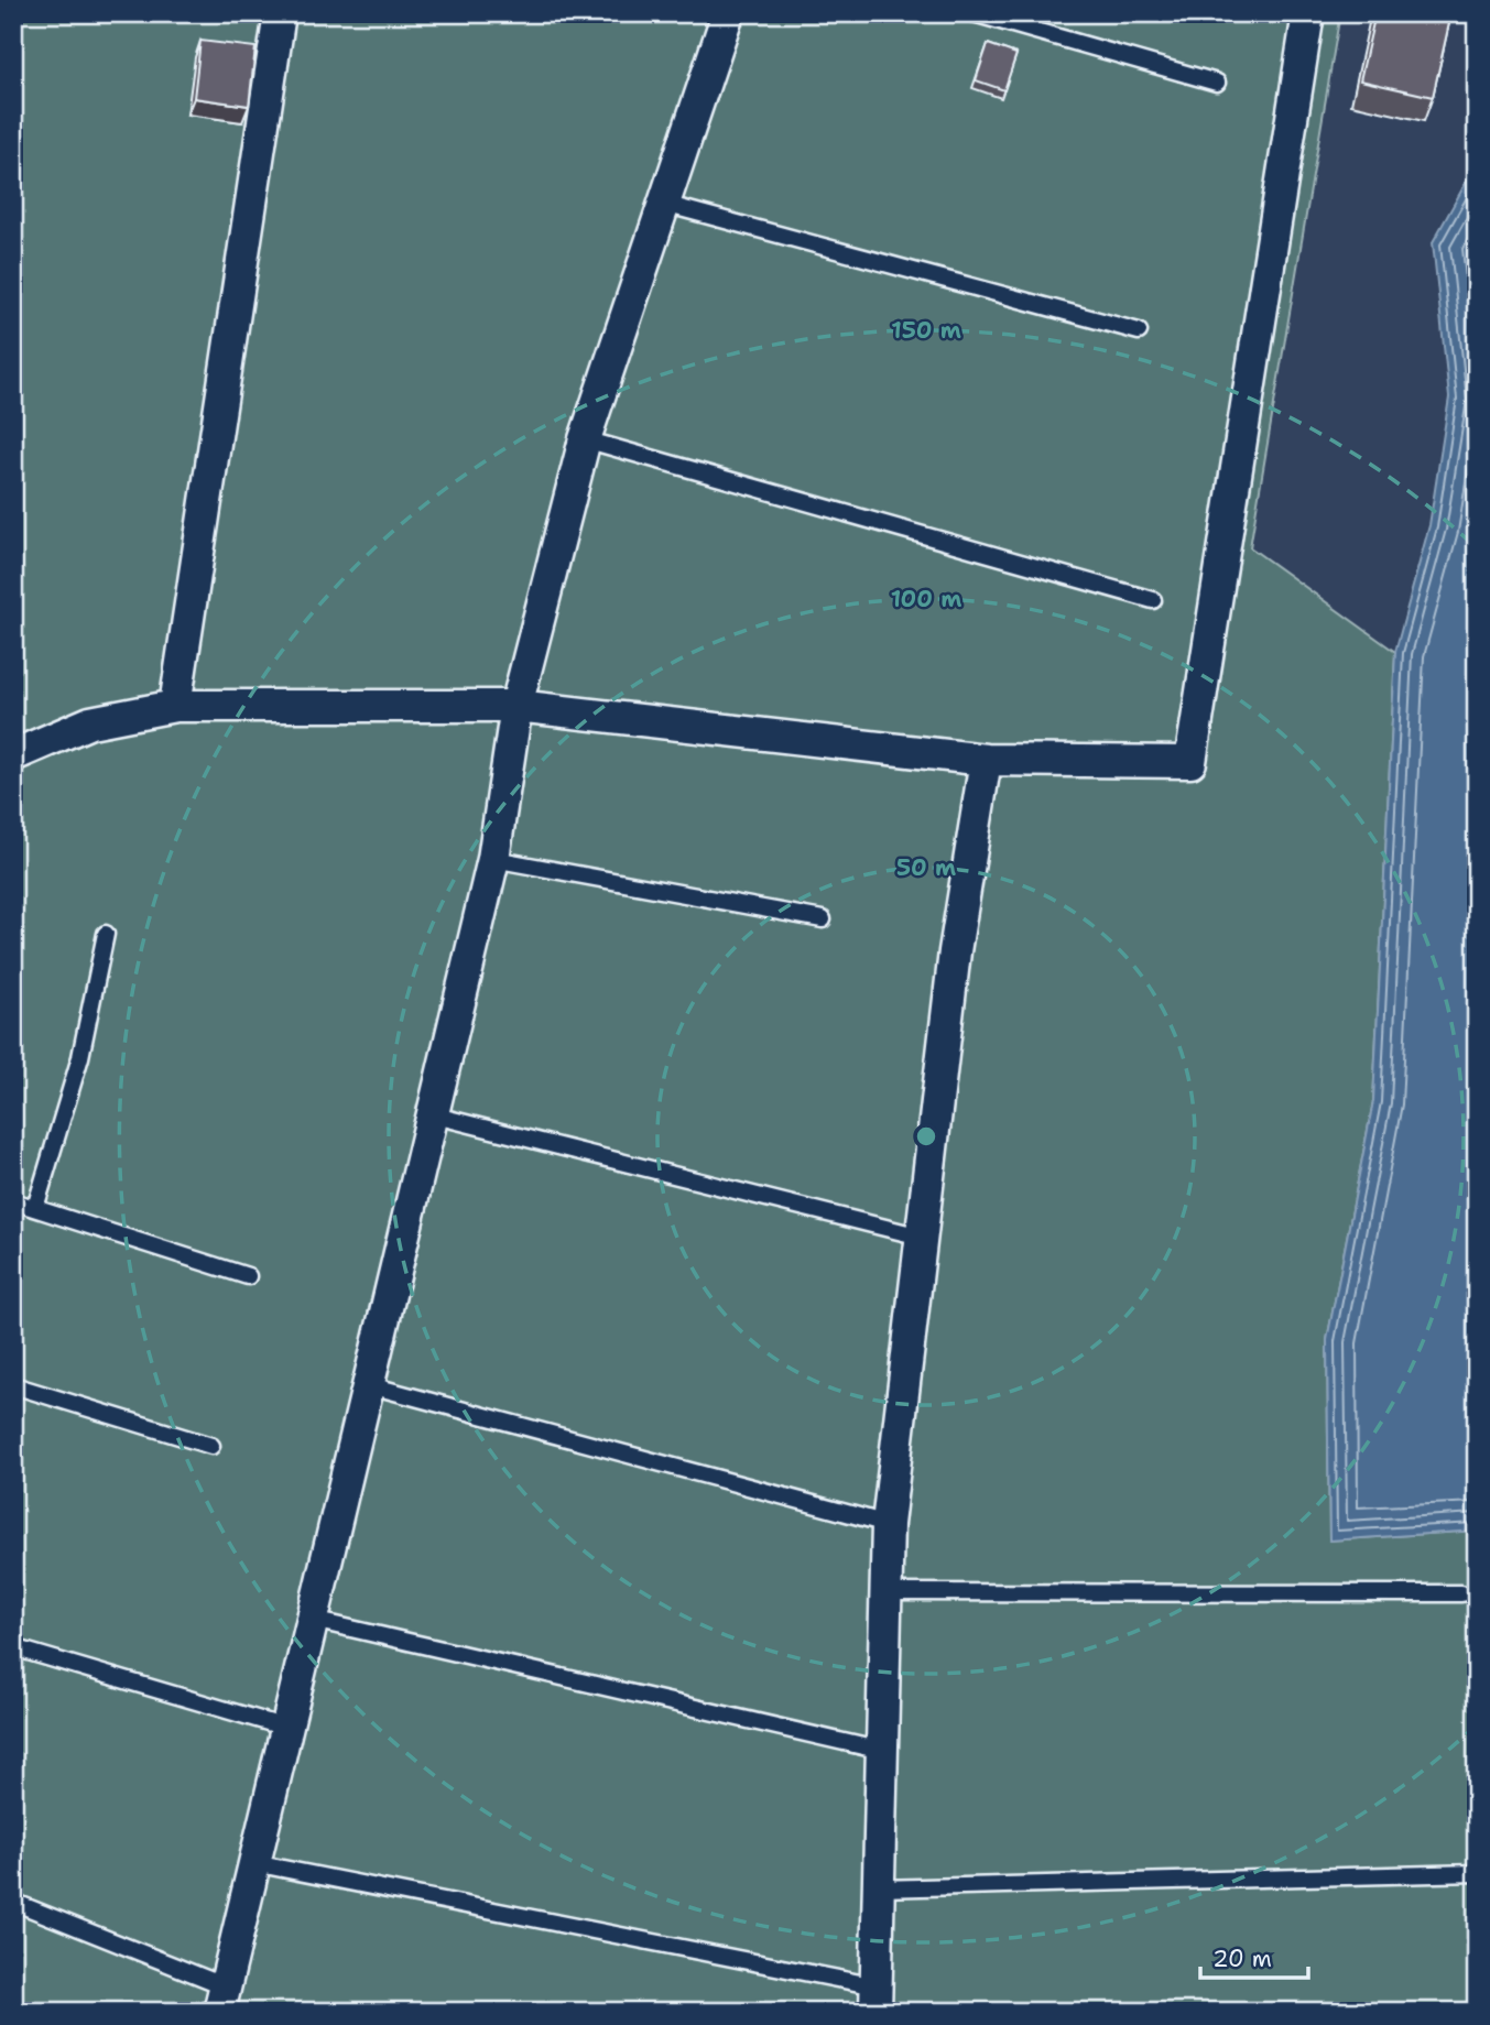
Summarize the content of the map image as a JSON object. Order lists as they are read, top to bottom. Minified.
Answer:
{"scale_bar":"20 m","rings":["150 m","100 m","50 m"]}
